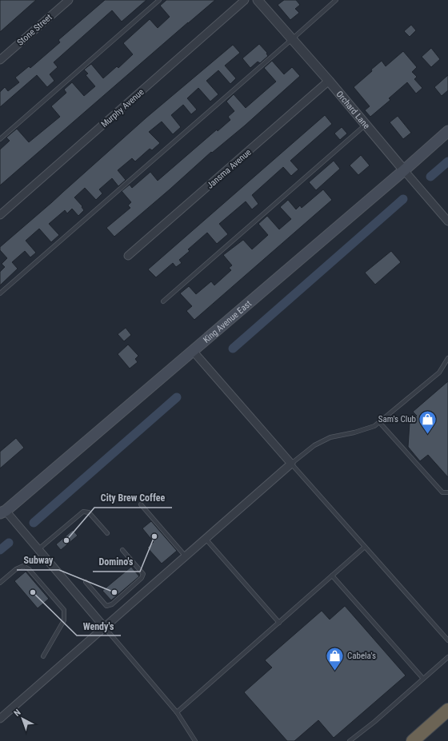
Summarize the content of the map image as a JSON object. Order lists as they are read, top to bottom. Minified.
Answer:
{"streets":{"main road":["King Avenue East"],"street":["Stone Street","Murphy Avenue","Orchard Lane","Jansma Avenue"]},"crossings":[["Orchard Lane","Jansma Avenue"],["Orchard Lane","King Avenue East"]],"places":{"shop":["Sam's Club","Cabela's"],"other":["Domino's","City Brew Coffee","Wendy's","Subway"]},"north":"top left"}
